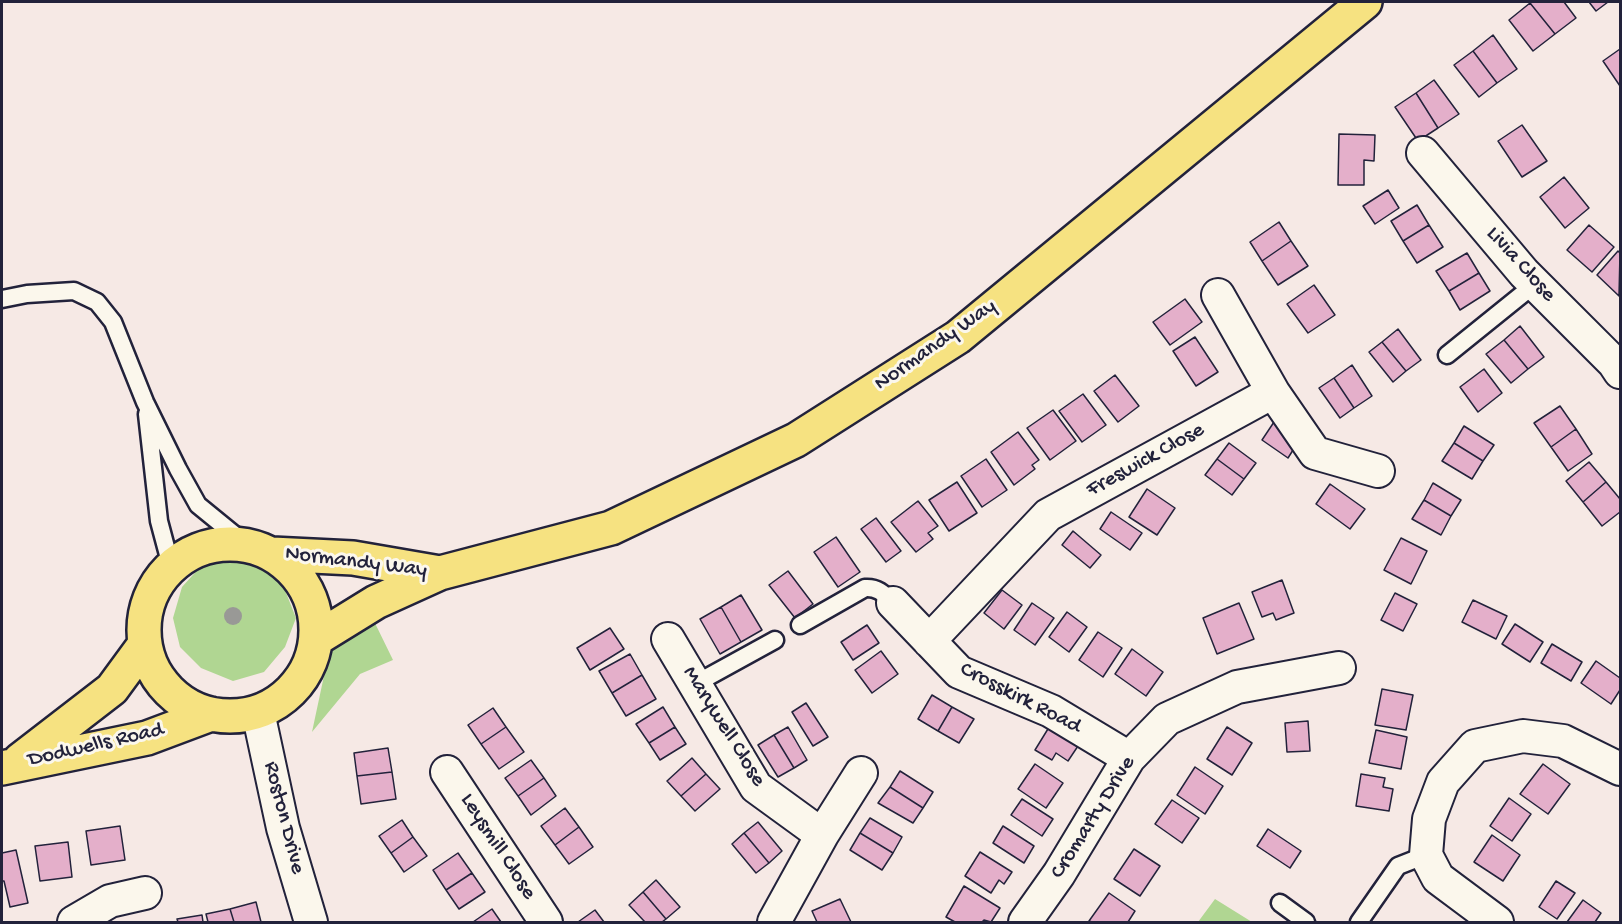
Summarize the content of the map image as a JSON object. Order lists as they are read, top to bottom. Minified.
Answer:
{"streets":{"main road":["Normandy Way","Dodwells Road"],"street":["Livia Close","Freswick Close","Crosskirk Road","Marywell Close","Roston Drive","Cromarty Drive","Leysmill Close"]},"crossings":[["Normandy Way","Dodwells Road"],["Normandy Way","Roston Drive"],["Freswick Close","Crosskirk Road"],["Crosskirk Road","Cromarty Drive"],["Dodwells Road","Roston Drive"]]}
